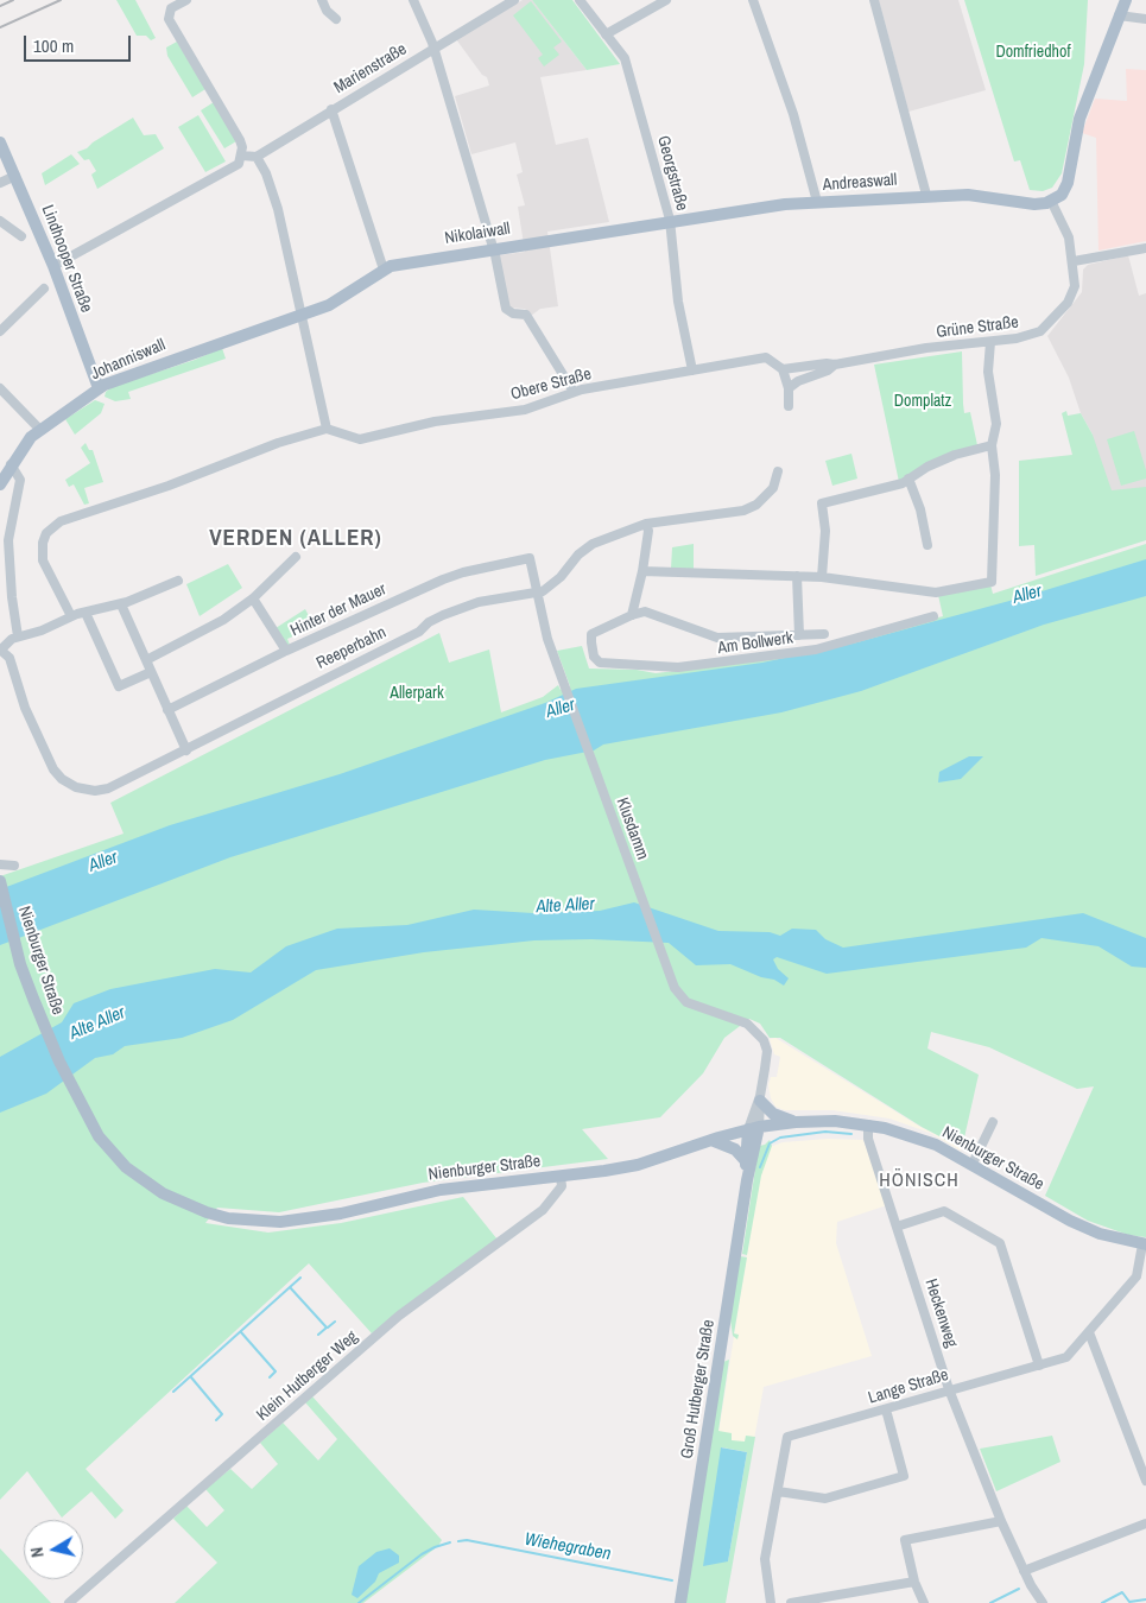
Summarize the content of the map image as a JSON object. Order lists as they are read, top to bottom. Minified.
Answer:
{"streets":{"main road":["Andreaswall","Nikolaiwall","Lindhooper Straße","Johanniswall","Nienburger Straße","Groß Hutberger Straße"],"street":["Marienstraße","Georgstraße","Grüne Straße","Obere Straße","Hinter der Mauer","Am Bollwerk","Reeperbahn","Klusdamm","Heckenweg","Klein Hutberger Weg","Lange Straße"]},"crossings":[["Georgstraße","Andreaswall"],["Georgstraße","Nikolaiwall"],["Georgstraße","Obere Straße"],["Andreaswall","Nikolaiwall"],["Andreaswall","Grüne Straße"],["Nikolaiwall","Johanniswall"],["Lindhooper Straße","Johanniswall"],["Hinter der Mauer","Klusdamm"],["Reeperbahn","Klusdamm"],["Klusdamm","Groß Hutberger Straße"],["Nienburger Straße","Heckenweg"],["Nienburger Straße","Klein Hutberger Weg"],["Nienburger Straße","Lange Straße"],["Nienburger Straße","Groß Hutberger Straße"],["Heckenweg","Lange Straße"]],"districts":["VERDEN (ALLER)","HÖNISCH"],"water":["Aller","Alte Aller","Wiehegraben"],"parks":["Domfriedhof","Domplatz","Allerpark"],"scale_bar":"100 m","north":"left"}
